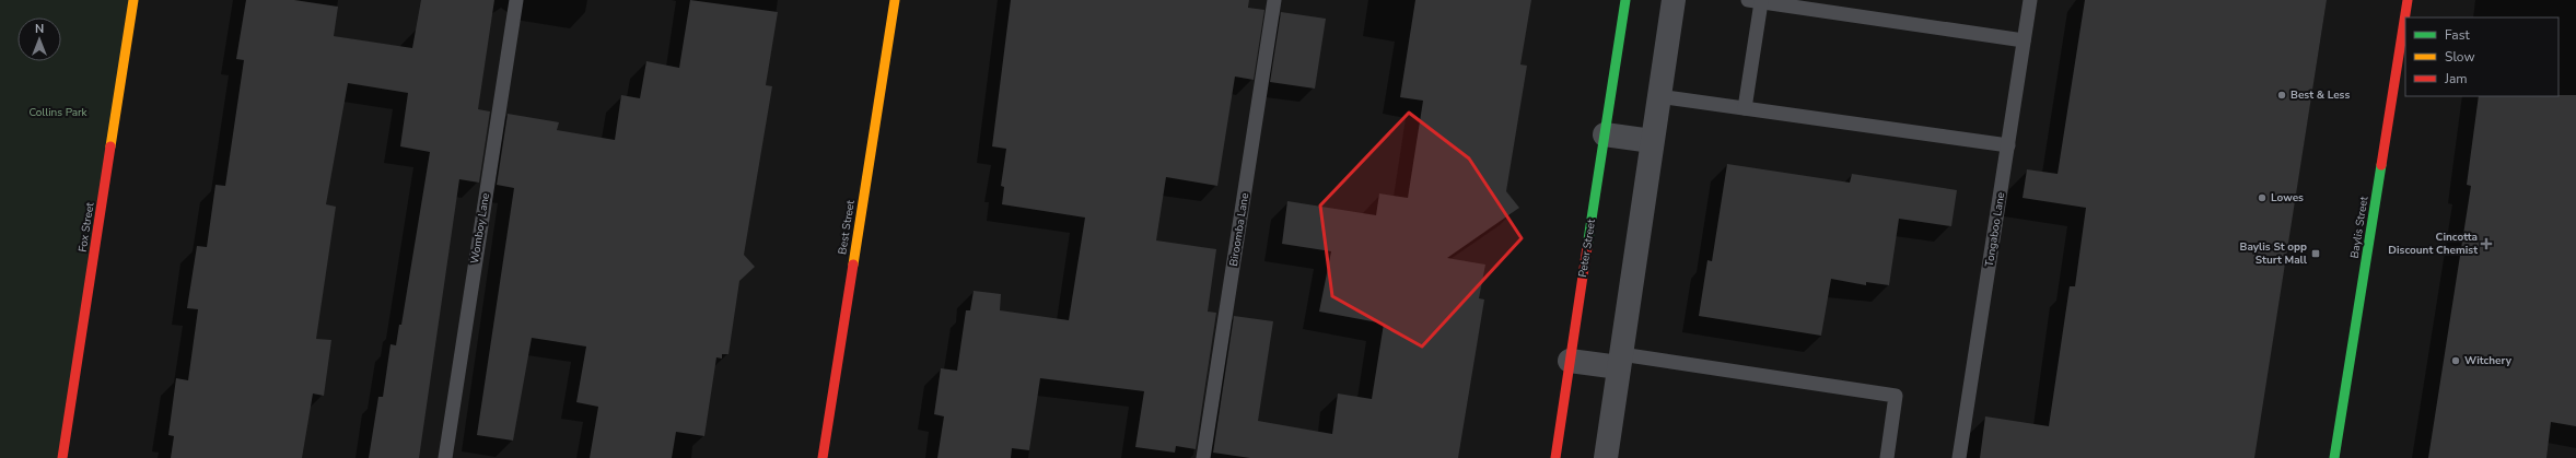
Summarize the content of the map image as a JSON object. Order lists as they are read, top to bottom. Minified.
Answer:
{"streets":{"street":["Fox Street","Best Street","Baylis Street","Peter Street"],"lane":["Womboy Lane","Biroomba Lane","Tongaboo Lane"]},"parks":["Collins Park"],"places":{"other":["Best & Less","Lowes","Witchery"],"health":["Cincotta Discount Chemist"],"transit":["Baylis St opp Sturt Mall"]},"legend":["Fast","Slow","Jam"],"north":"top"}
